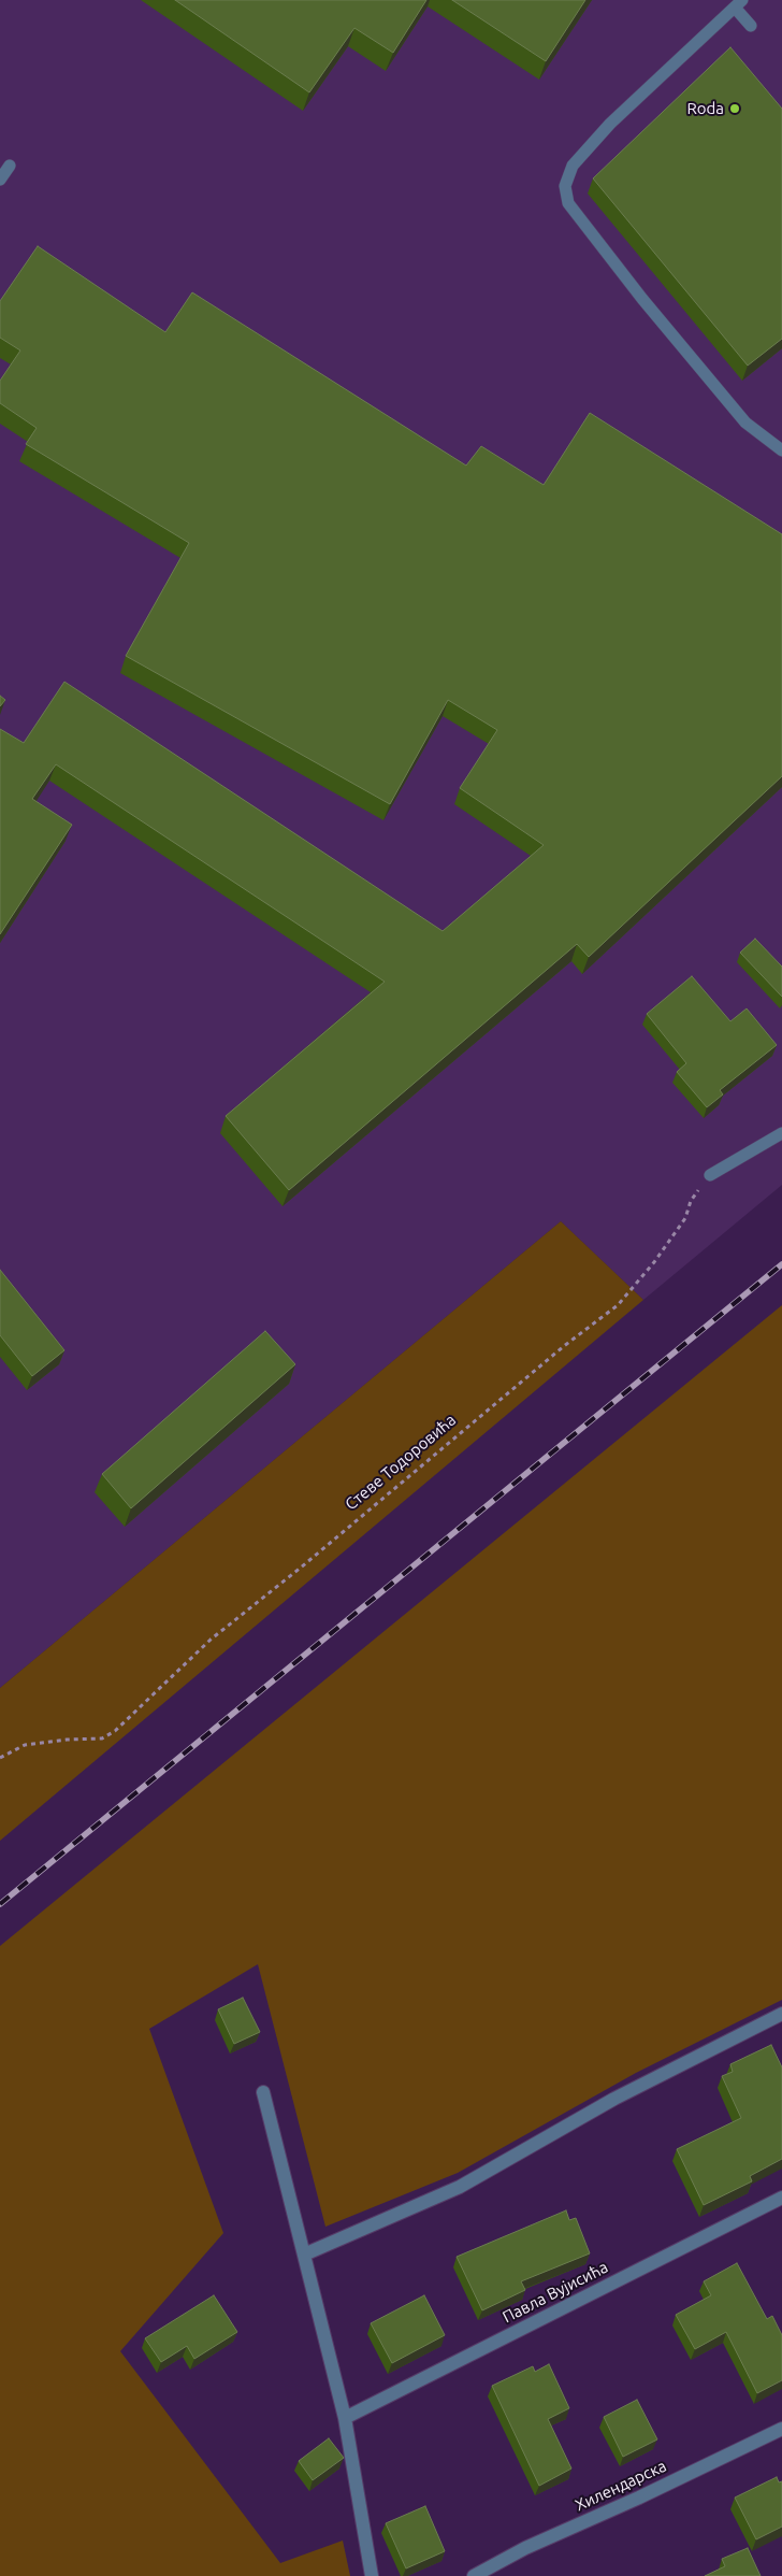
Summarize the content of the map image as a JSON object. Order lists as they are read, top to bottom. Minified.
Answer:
{"streets":{"street":["Павла Вујисића","Хилендарска"],"path":["Стеве Тодоровића"]},"places":["Roda"]}
